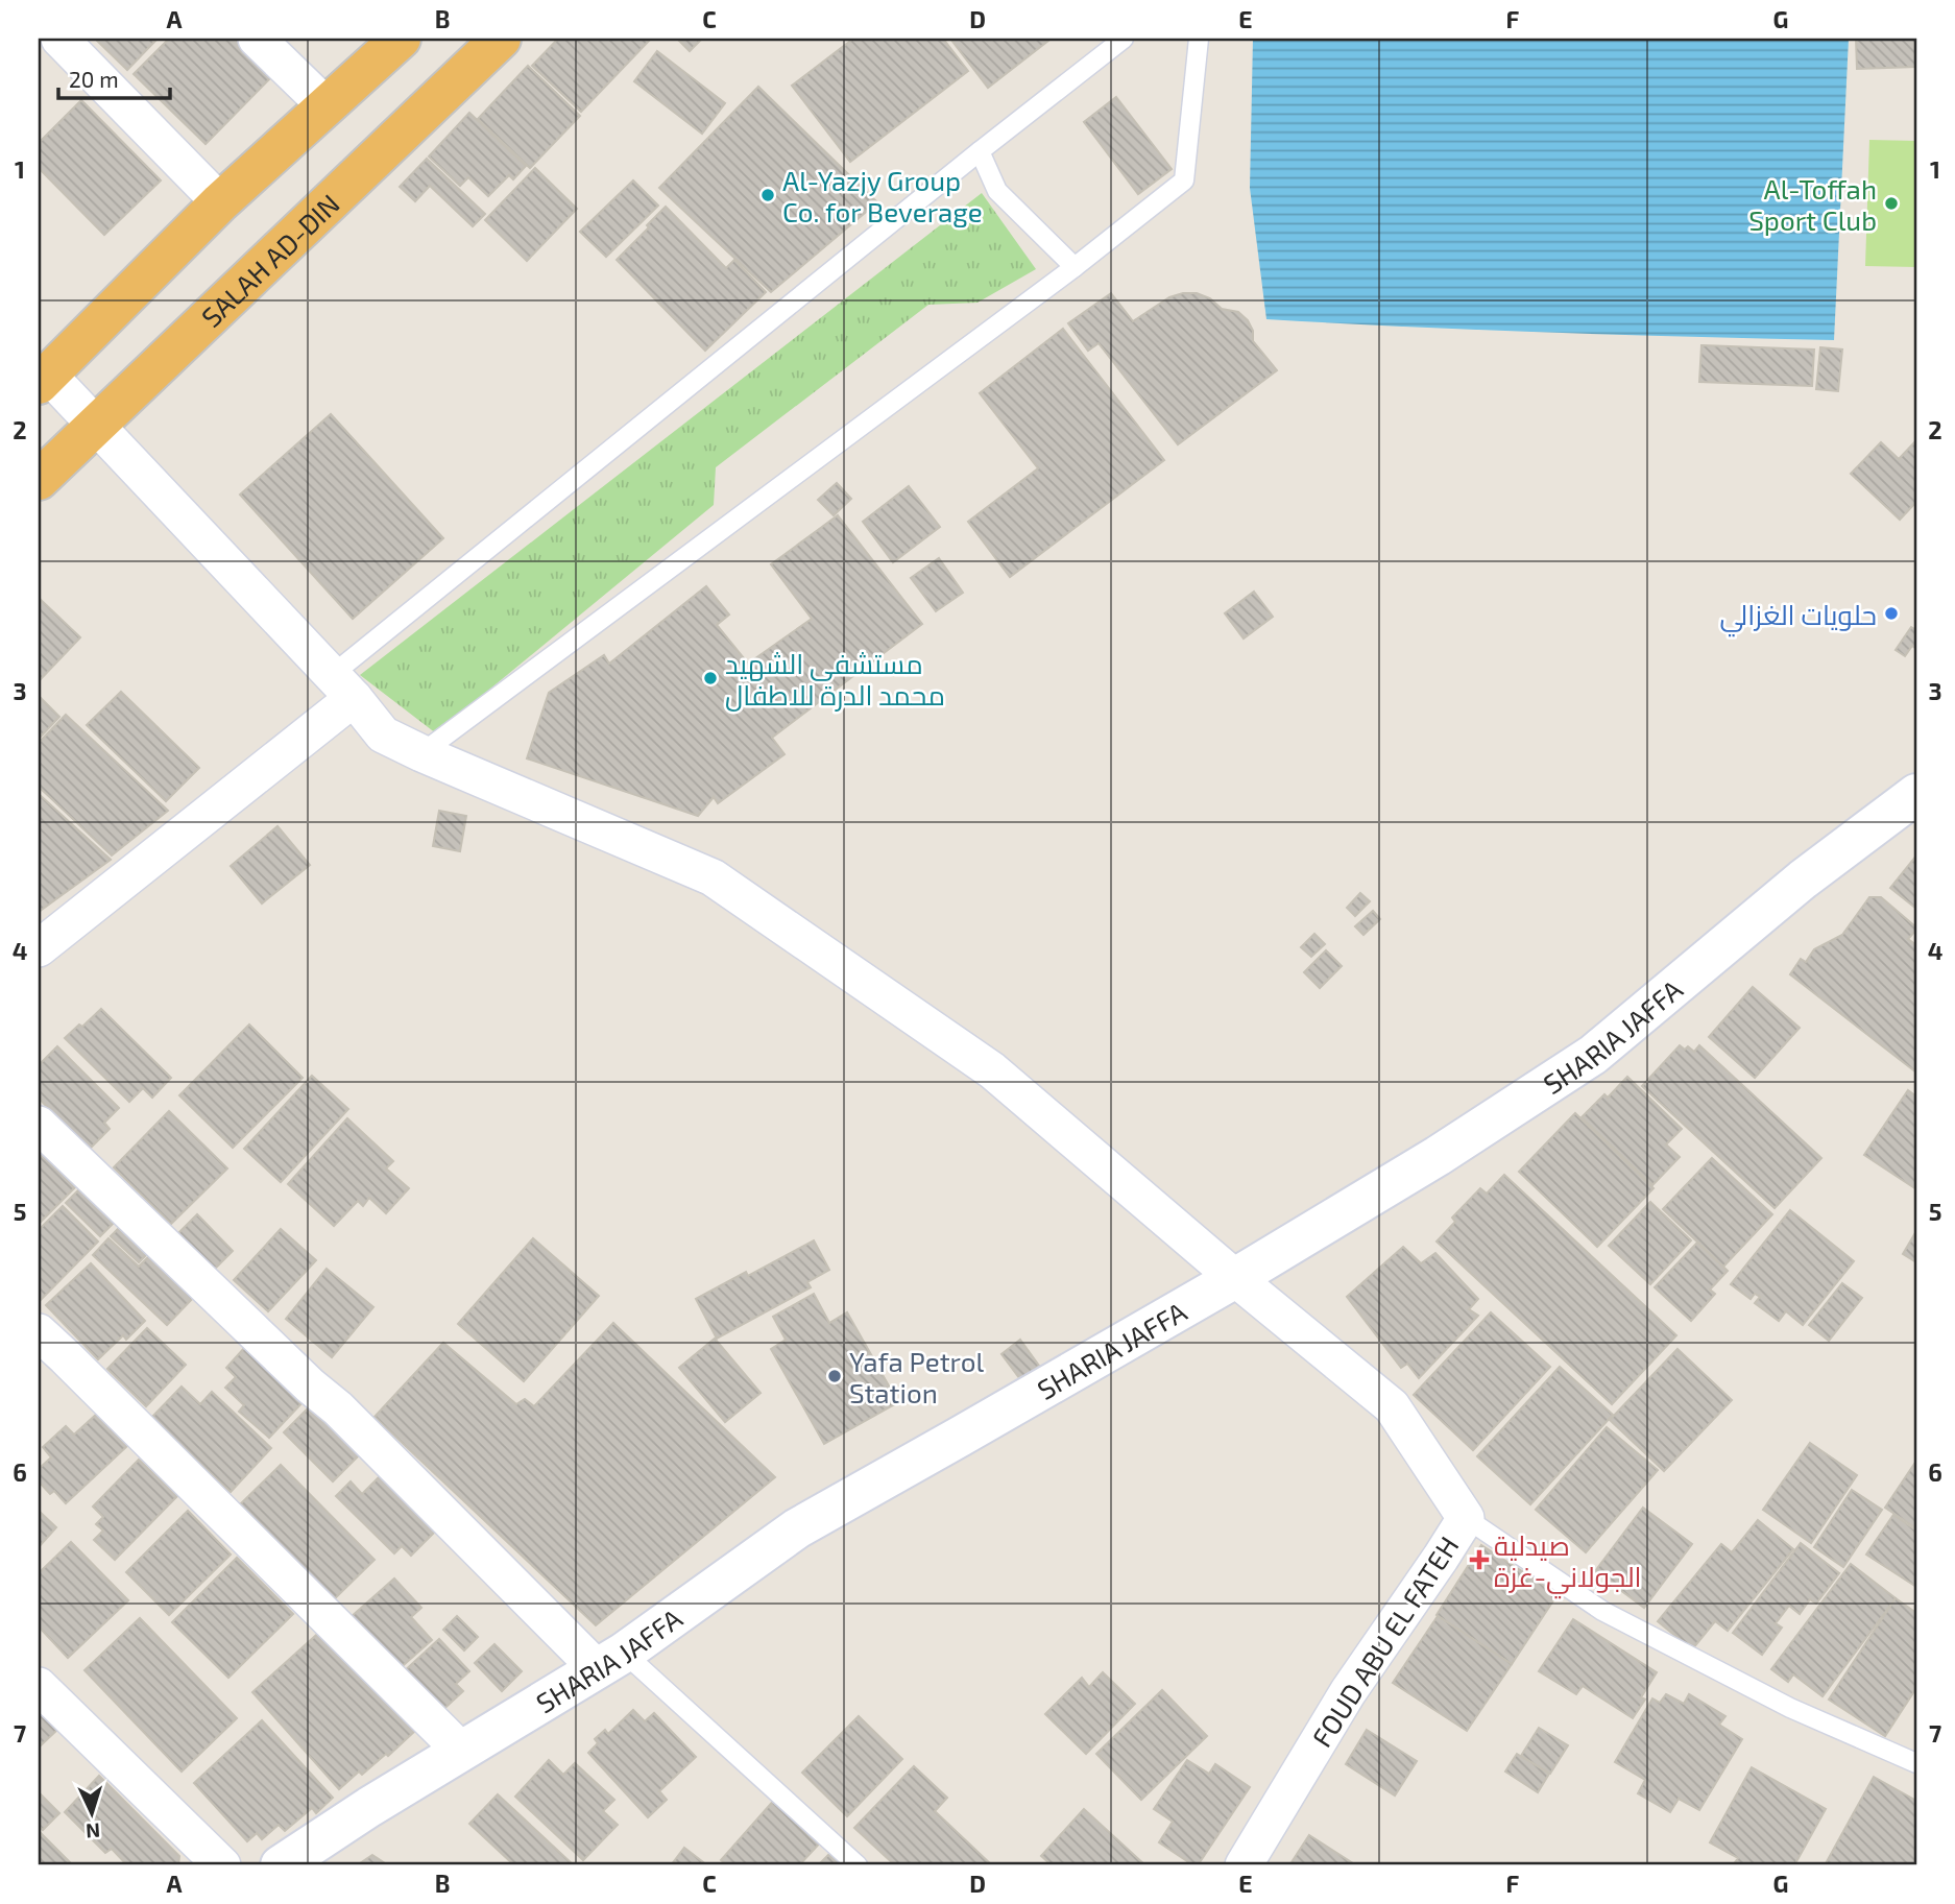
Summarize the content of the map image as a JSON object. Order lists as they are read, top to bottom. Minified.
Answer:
{"streets":{"highway":["SALAH AD-DIN"],"street":["SHARIA JAFFA","FOUD ABU EL FATEH"]},"crossings":[["SALAH AD-DIN","FOUD ABU EL FATEH"],["SHARIA JAFFA","FOUD ABU EL FATEH"]],"places":{"other":["Al-Yazjy Group Co. for Beverage","Al-Toffah Sport Club","حلويات الغزالي","مستشفى الشهيد محمد الدرة للاطفال","Yafa Petrol Station"],"health":["صيدلية الجولاني-غزة"]},"scale_bar":"20 m","north":"bottom","grid":{"columns":["A","B","C","D","E","F","G"],"rows":["1","2","3","4","5","6","7"]}}
